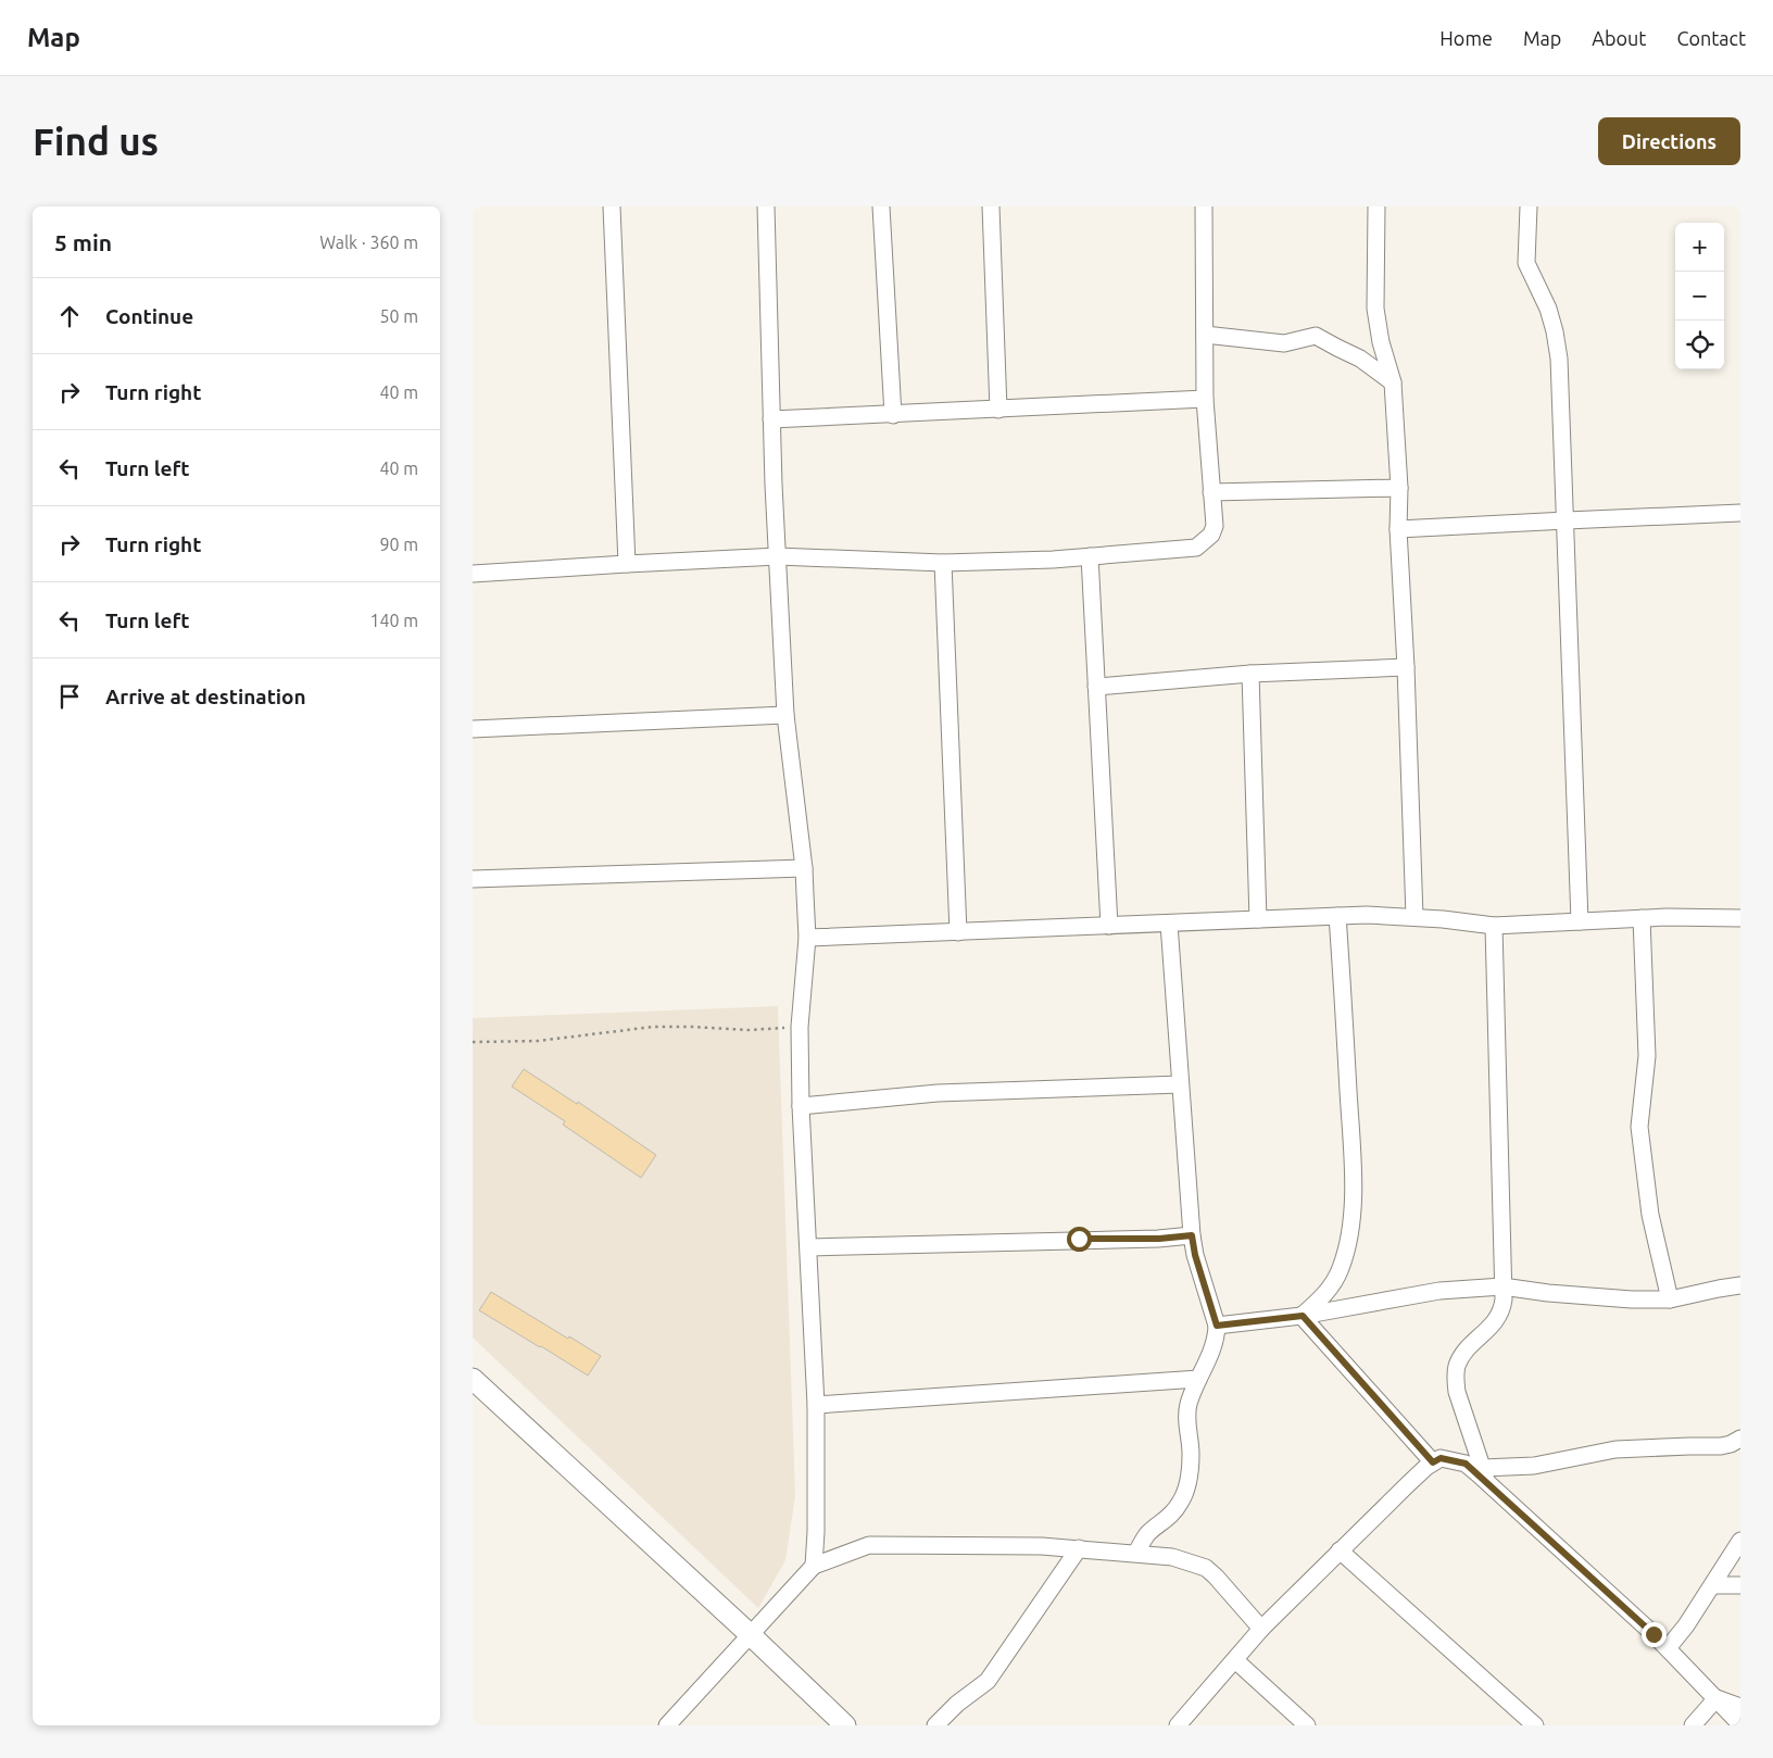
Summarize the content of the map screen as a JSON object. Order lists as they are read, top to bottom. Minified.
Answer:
{"page":{"header":"Map","nav":["Home","Map","About","Contact"],"buttons":"Directions","title":"Find us","heading":["5 min","Walk · 360 m"],"map_buttons":["+","−"],"list":[["Continue","50 m"],["Turn right","40 m"],["Turn left","40 m"],["Turn right","90 m"],["Turn left","140 m"],"Arrive at destination"]}}
